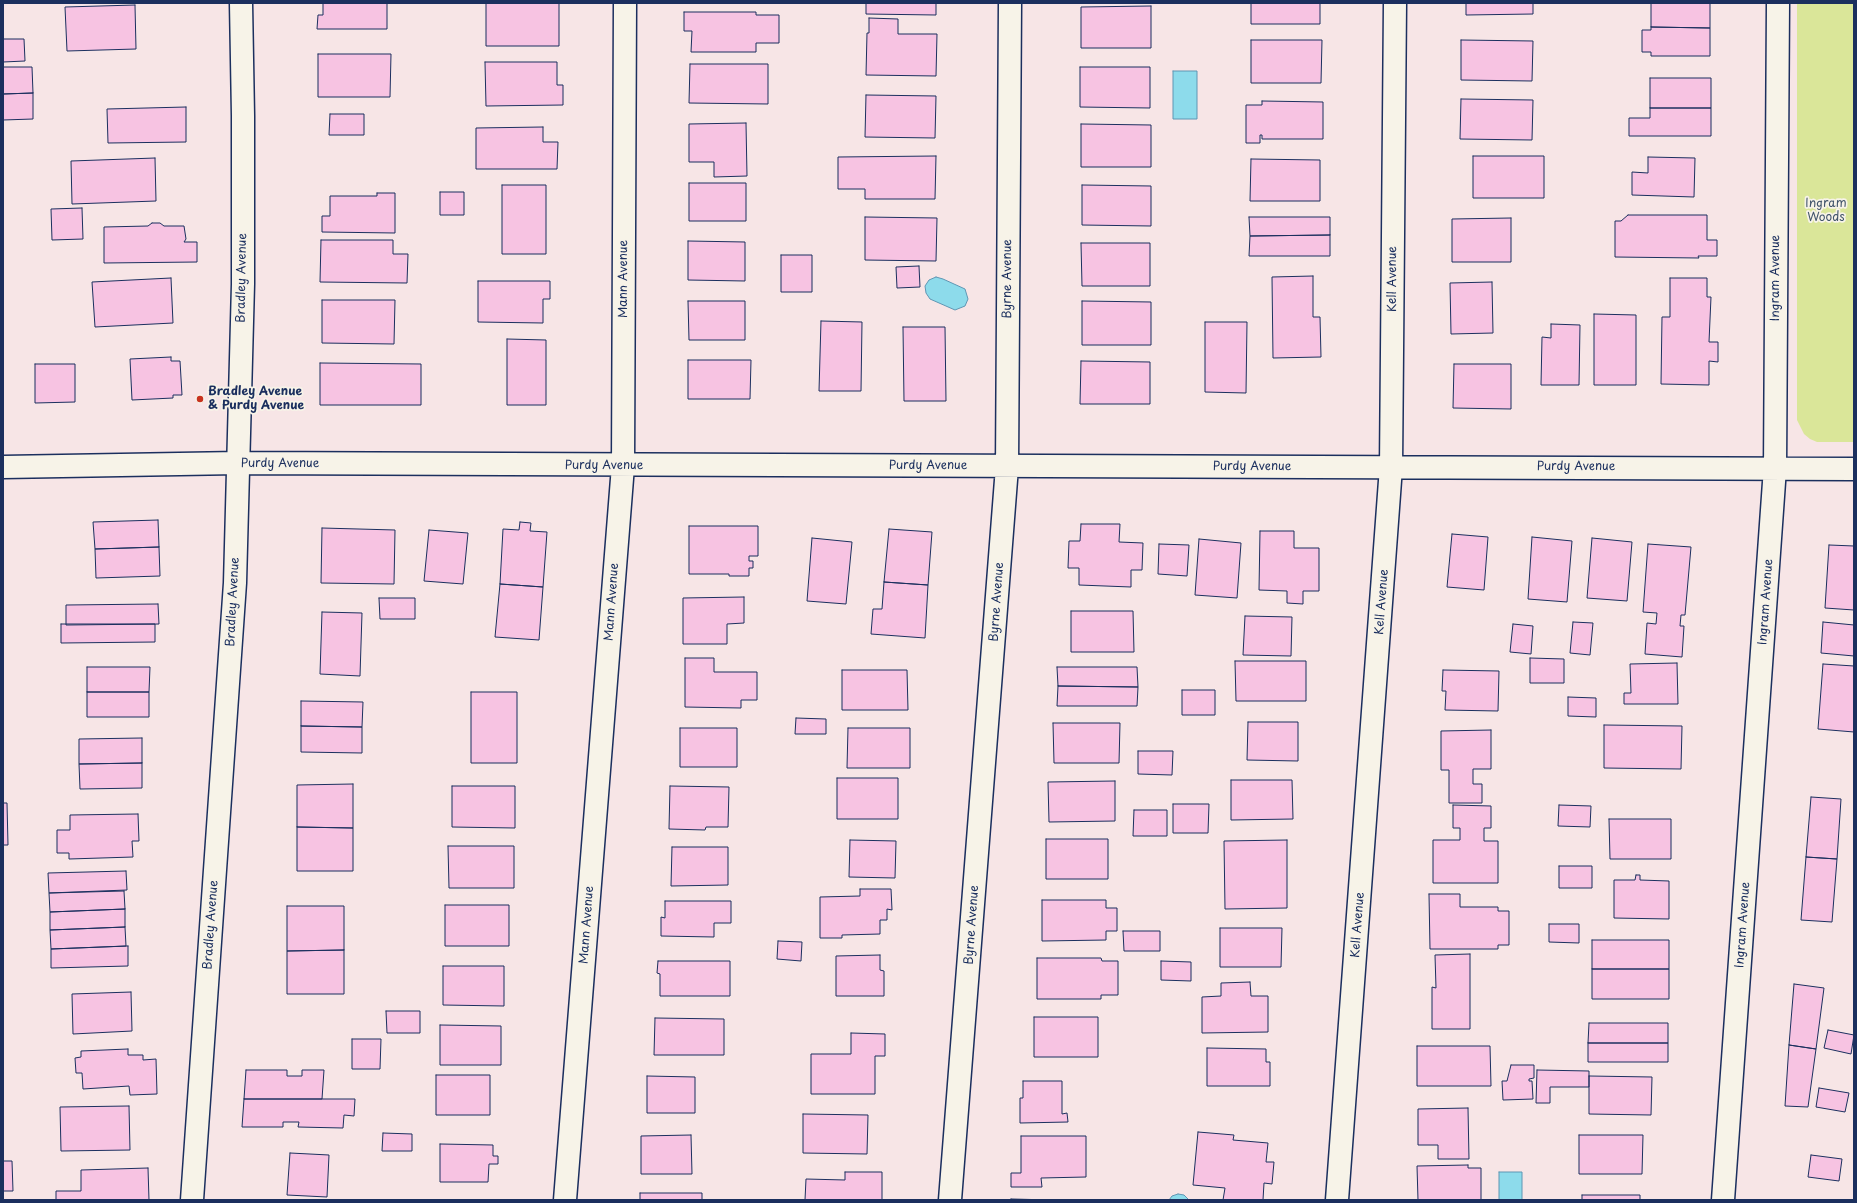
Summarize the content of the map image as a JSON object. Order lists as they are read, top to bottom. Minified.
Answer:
{"streets":{"street":["Bradley Avenue","Ingram Avenue","Mann Avenue","Byrne Avenue","Kell Avenue","Purdy Avenue"]},"crossings":[["Bradley Avenue","Purdy Avenue"],["Ingram Avenue","Purdy Avenue"],["Mann Avenue","Purdy Avenue"],["Byrne Avenue","Purdy Avenue"],["Kell Avenue","Purdy Avenue"]],"parks":["Ingram Woods"],"places":["Bradley Avenue & Purdy Avenue"]}
